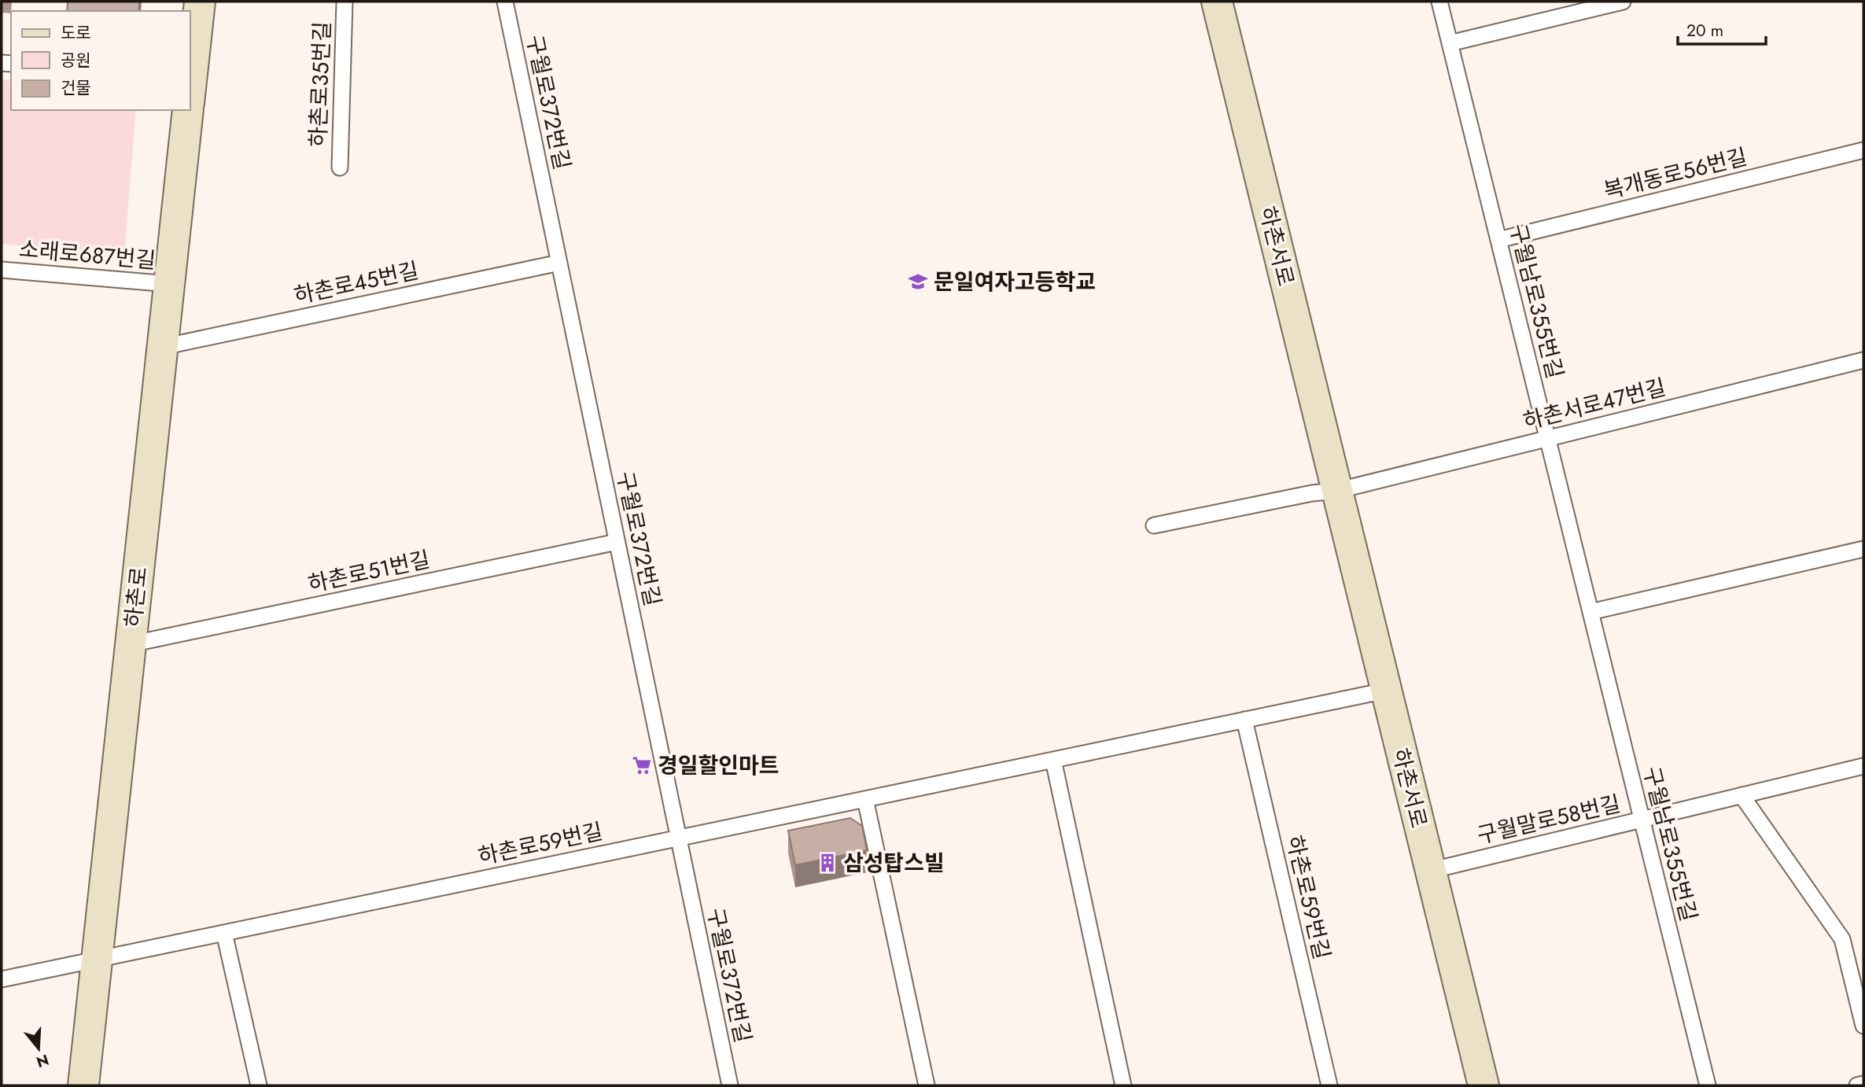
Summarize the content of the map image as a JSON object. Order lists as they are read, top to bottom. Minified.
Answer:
{"streets":{"street":["하촌서로","하촌로"],"lane":["하촌로35번길","구월로372번길","복개동로56번길","소래로687번길","하촌로45번길","구월남로355번길","하촌서로47번길","하촌로51번길","구월말로58번길","하촌로59번길"]},"crossings":[["구월로372번길","하촌로45번길"],["구월로372번길","하촌로51번길"],["구월로372번길","하촌로59번길"],["복개동로56번길","구월남로355번길"],["하촌서로","하촌서로47번길"],["하촌서로","구월말로58번길"],["하촌서로","하촌로59번길"],["소래로687번길","하촌로"],["하촌로45번길","하촌로"],["구월남로355번길","하촌서로47번길"],["구월남로355번길","구월말로58번길"],["하촌로51번길","하촌로"],["하촌로","하촌로59번길"]],"places":{"school or university":["문일여자고등학교"],"supermarket":["경일할인마트"],"building":["삼성탑스빌"]},"legend":["도로","공원","건물"],"scale_bar":"20 m","north":"bottom"}
